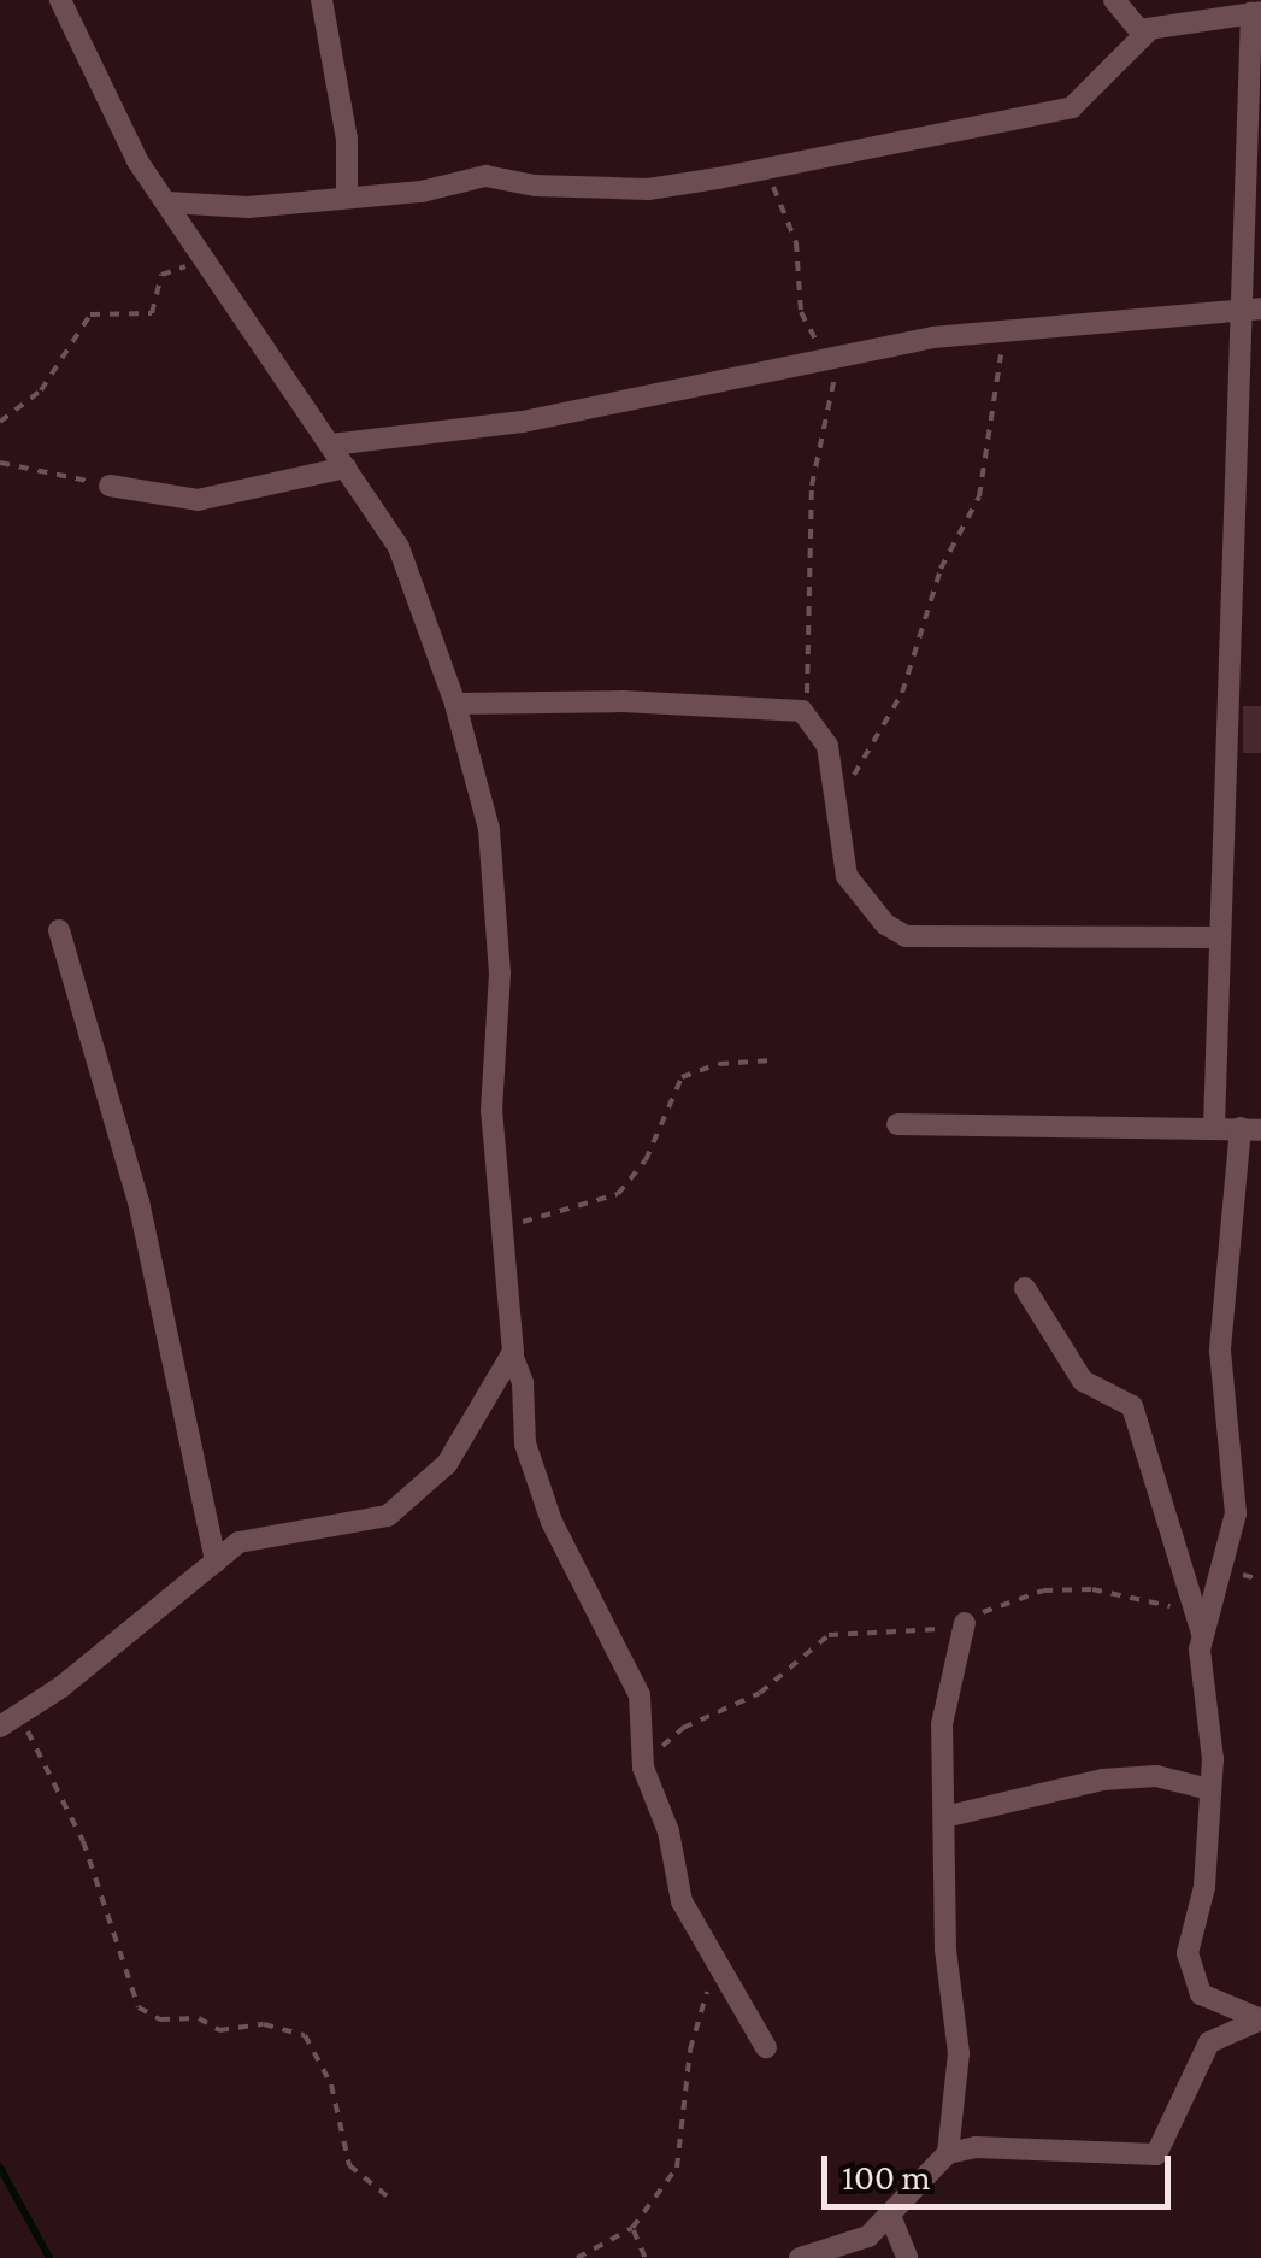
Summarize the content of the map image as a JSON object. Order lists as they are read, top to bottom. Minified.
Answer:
{"scale_bar":"100 m"}
